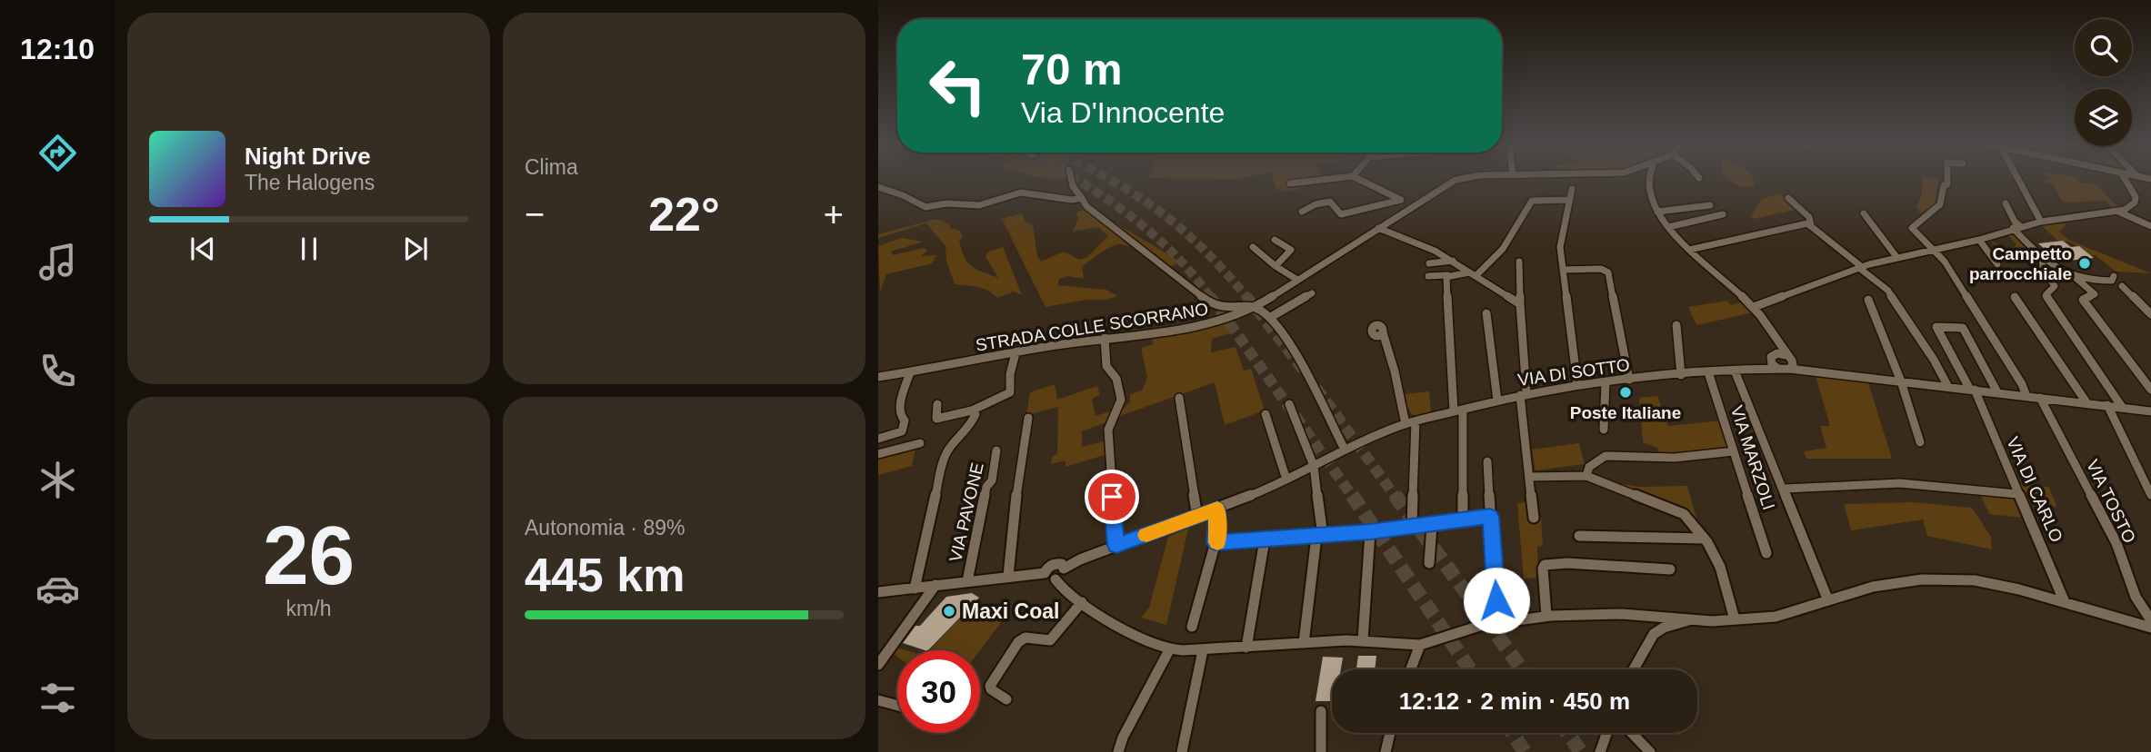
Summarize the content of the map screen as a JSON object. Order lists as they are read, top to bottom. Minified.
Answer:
{"streets":{"street":["STRADA COLLE SCORRANO","VIA DI SOTTO","VIA MARZOLI","VIA DI CARLO","VIA TOSTO","VIA PAVONE"]},"crossings":[["VIA DI SOTTO","VIA MARZOLI"]],"places":["Campetto parrocchiale","Poste Italiane","Maxi Coal"],"page":{"tabs":"12:10","tile":["Clima",["26","km/h"],["Autonomia · 89%","445 km"]],"turn":["70 m","Via D'Innocente"],"song":["Night Drive","The Halogens"],"heat":["−","22°","+"],"limit":"30","trip":"12:12 · 2 min · 450 m"}}
